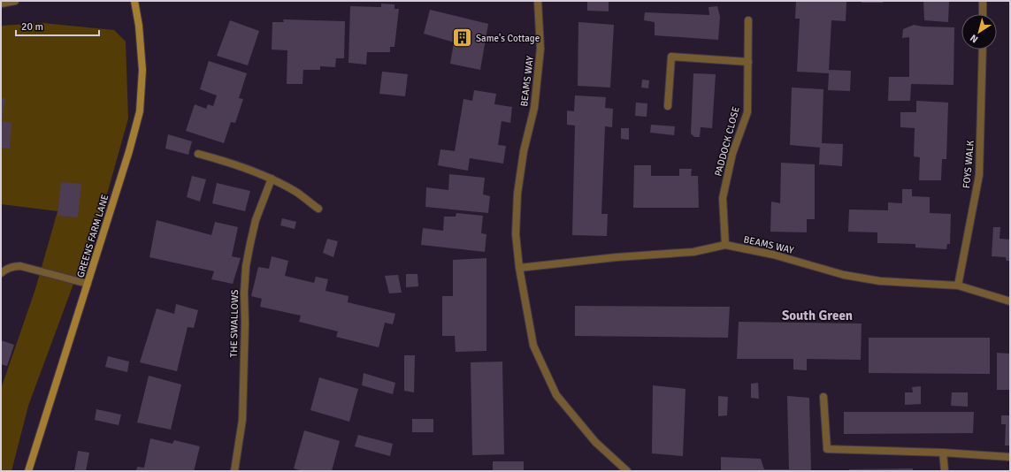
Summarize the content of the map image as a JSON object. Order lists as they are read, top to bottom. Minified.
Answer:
{"streets":{"street":["BEAMS WAY","PADDOCK CLOSE","FOYS WALK","GREENS FARM LANE","THE SWALLOWS"]},"crossings":[["BEAMS WAY","PADDOCK CLOSE"],["BEAMS WAY","FOYS WALK"]],"districts":["South Green"],"places":{"building":["Same's Cottage"]},"scale_bar":"20 m","north":"bottom left"}
